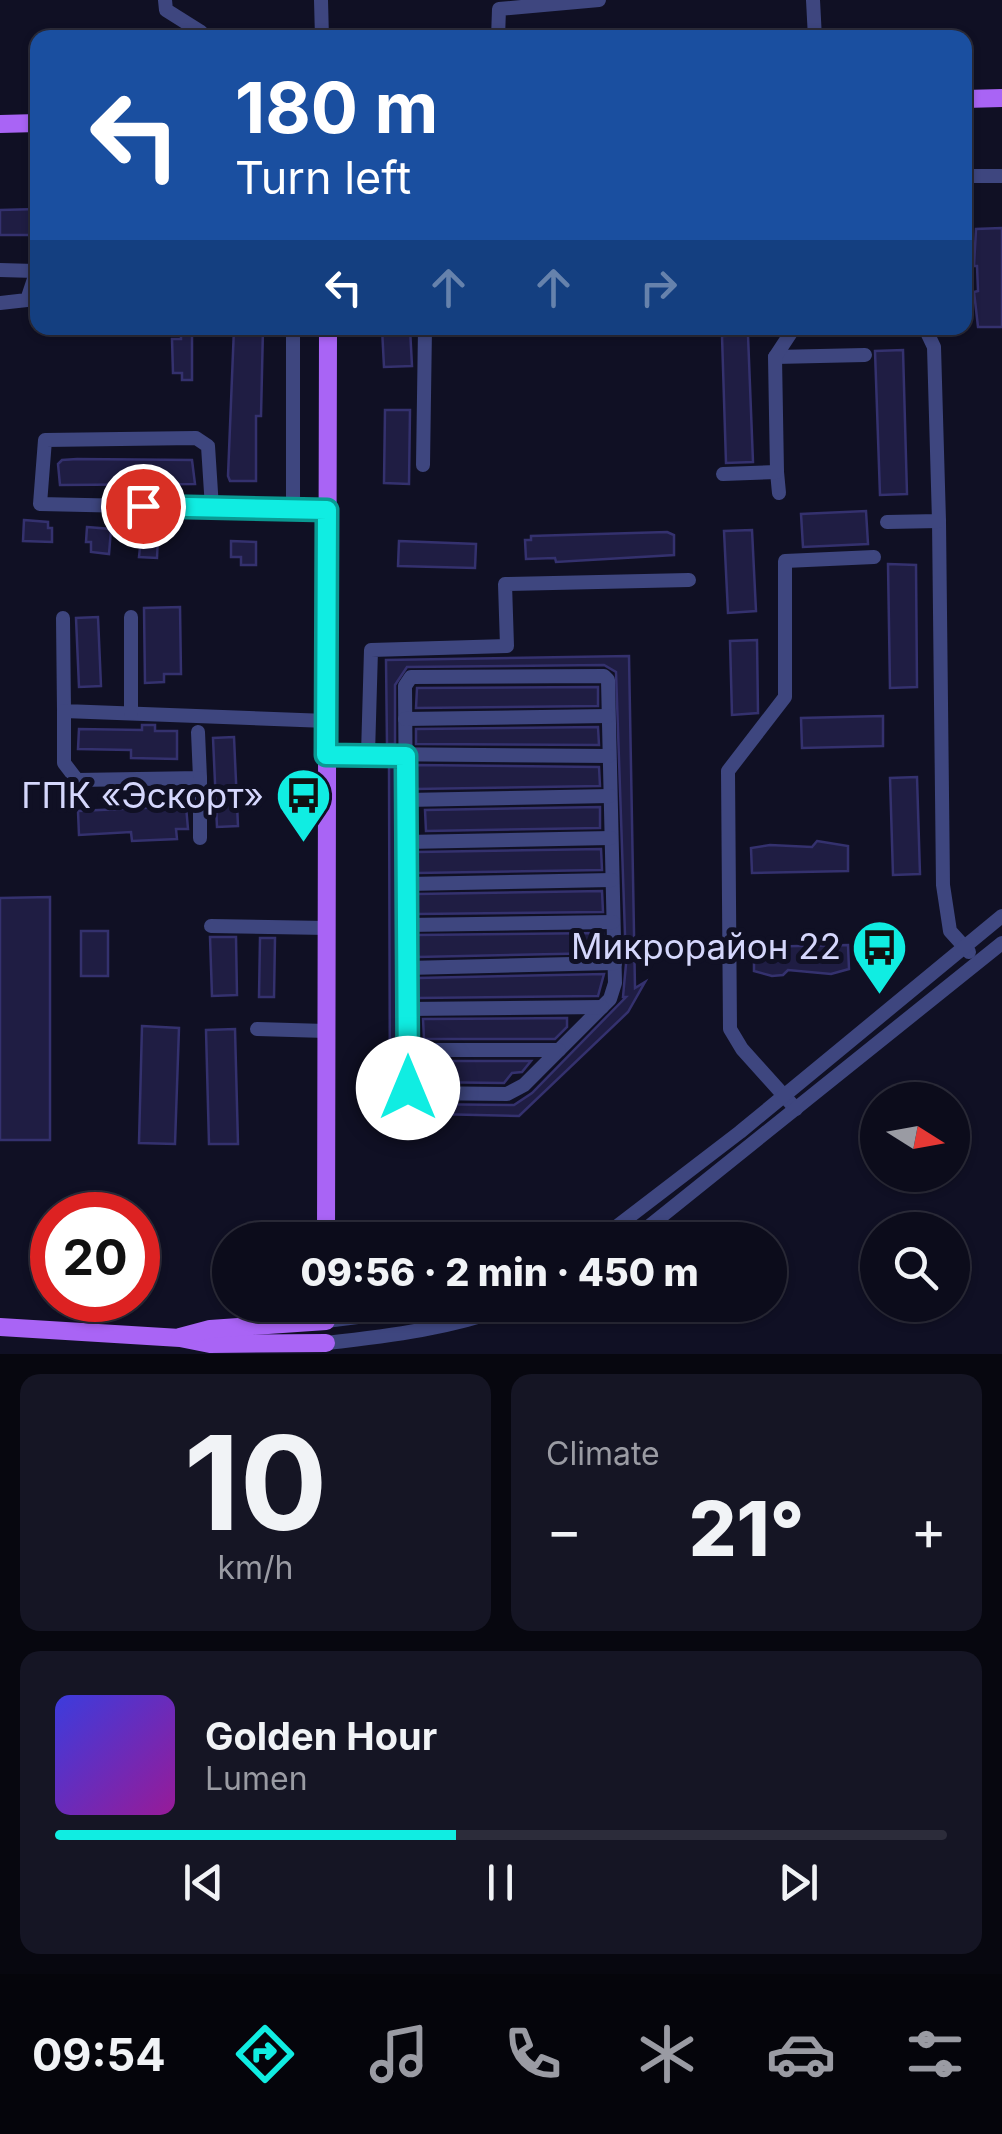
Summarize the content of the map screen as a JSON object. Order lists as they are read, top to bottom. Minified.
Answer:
{"places":{"bus stop":["ГПК «Эскорт»","Микрорайон 22"]},"north":"right","page":{"turn":["180 m","Turn left"],"limit":"20","trip":"09:56 · 2 min · 450 m","tile":[["10","km/h"],"Climate"],"heat":["−","21°","+"],"song":["Golden Hour","Lumen"],"tabs":"09:54"}}
